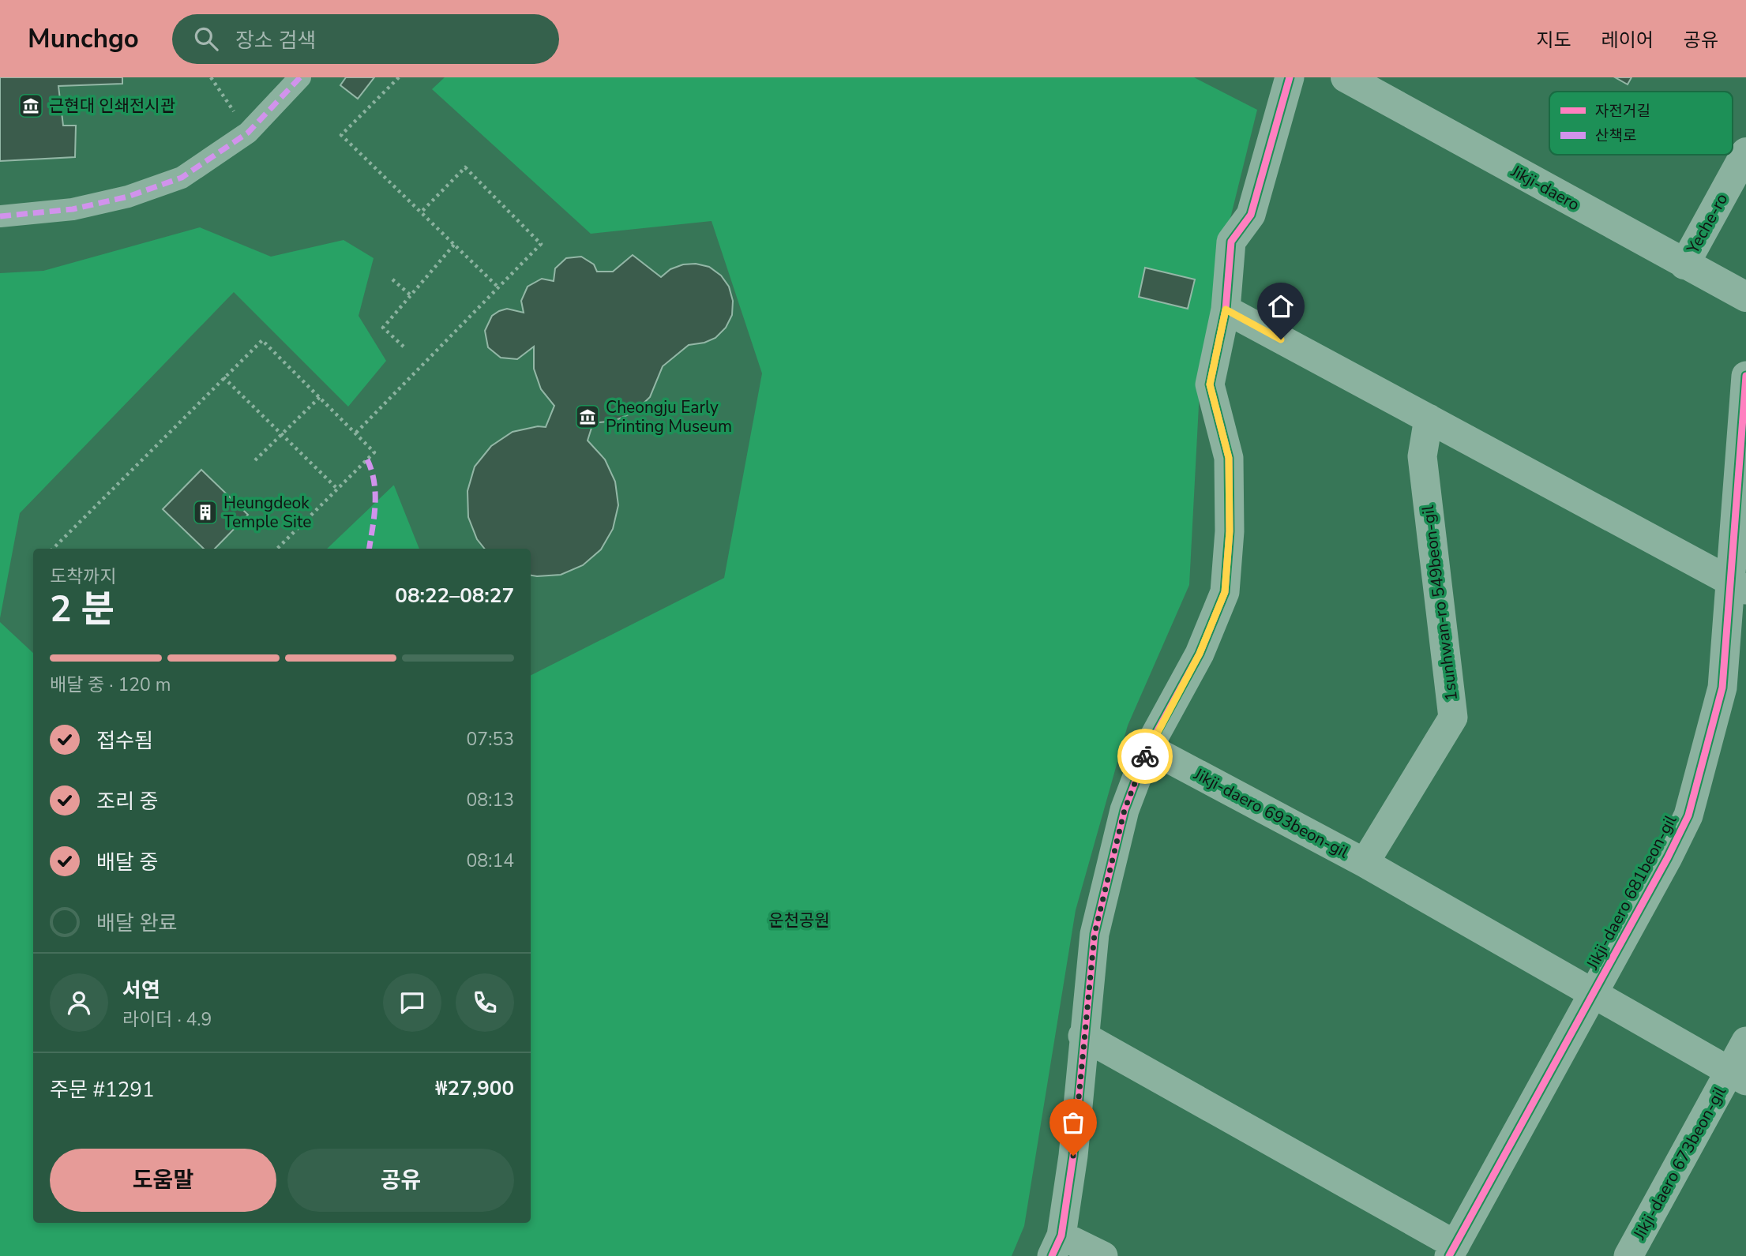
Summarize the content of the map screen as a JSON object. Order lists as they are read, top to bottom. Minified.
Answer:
{"streets":{"street":["Jikji-daero","Yeche-ro","1sunhwan-ro 549beon-gil","Jikji-daero 693beon-gil","Jikji-daero 681beon-gil","Jikji-daero 673beon-gil"]},"crossings":[["Jikji-daero","Yeche-ro"],["1sunhwan-ro 549beon-gil","Jikji-daero 693beon-gil"],["1sunhwan-ro 549beon-gil","Jikji-daero 681beon-gil"],["Jikji-daero 693beon-gil","Jikji-daero 681beon-gil"]],"parks":["운천공원"],"places":{"museum":["근현대 인쇄전시관","Cheongju Early Printing Museum"],"building":["Heungdeok Temple Site"]},"legend":["자전거길","산책로"],"page":{"header":"Munchgo","search":"장소 검색","nav":["지도","레이어","공유"],"heading":["2 분","도착까지","08:22–08:27"],"panel":["서연","라이더 · 4.9","주문 #1291","₩27,900"],"bar":"배달 중 · 120 m","list":[["접수됨","07:53"],["조리 중","08:13"],["배달 중","08:14"],"배달 완료"],"buttons":["도움말","공유"]}}
